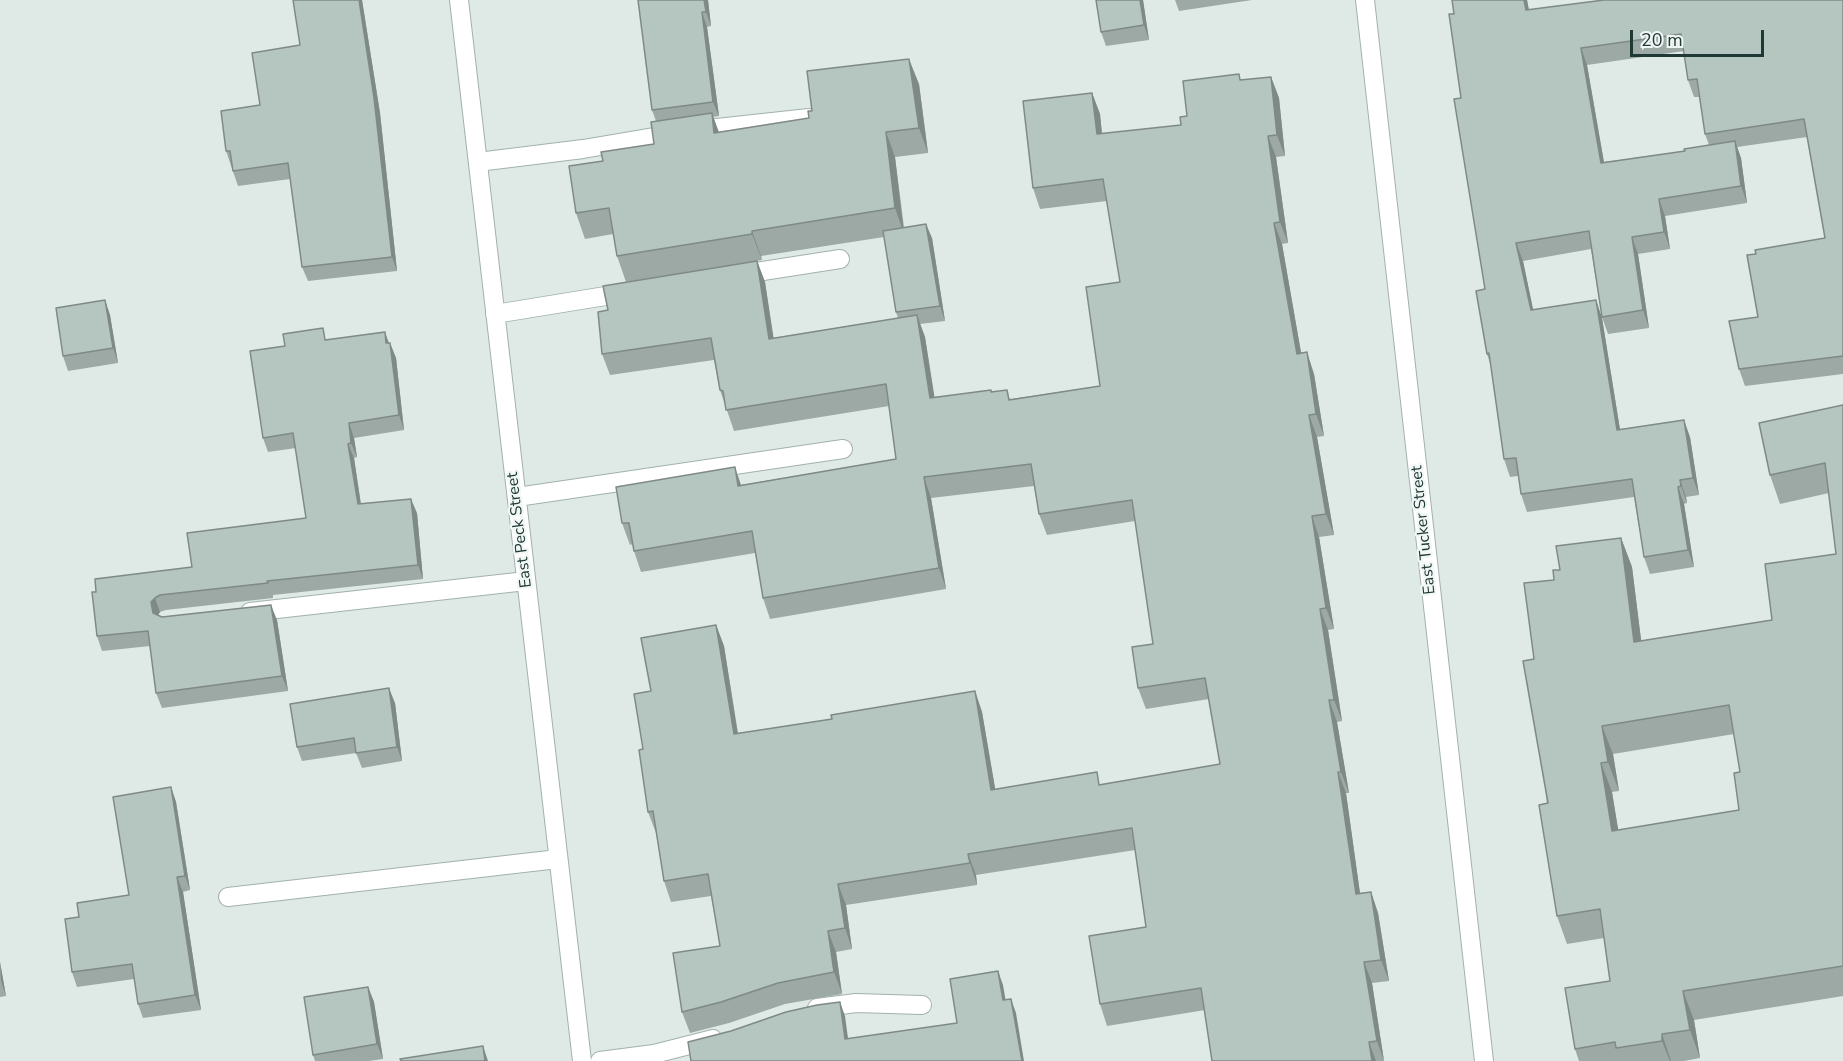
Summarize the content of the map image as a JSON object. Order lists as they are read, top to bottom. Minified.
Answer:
{"streets":{"street":["East Peck Street","East Tucker Street"]},"scale_bar":"20 m"}
